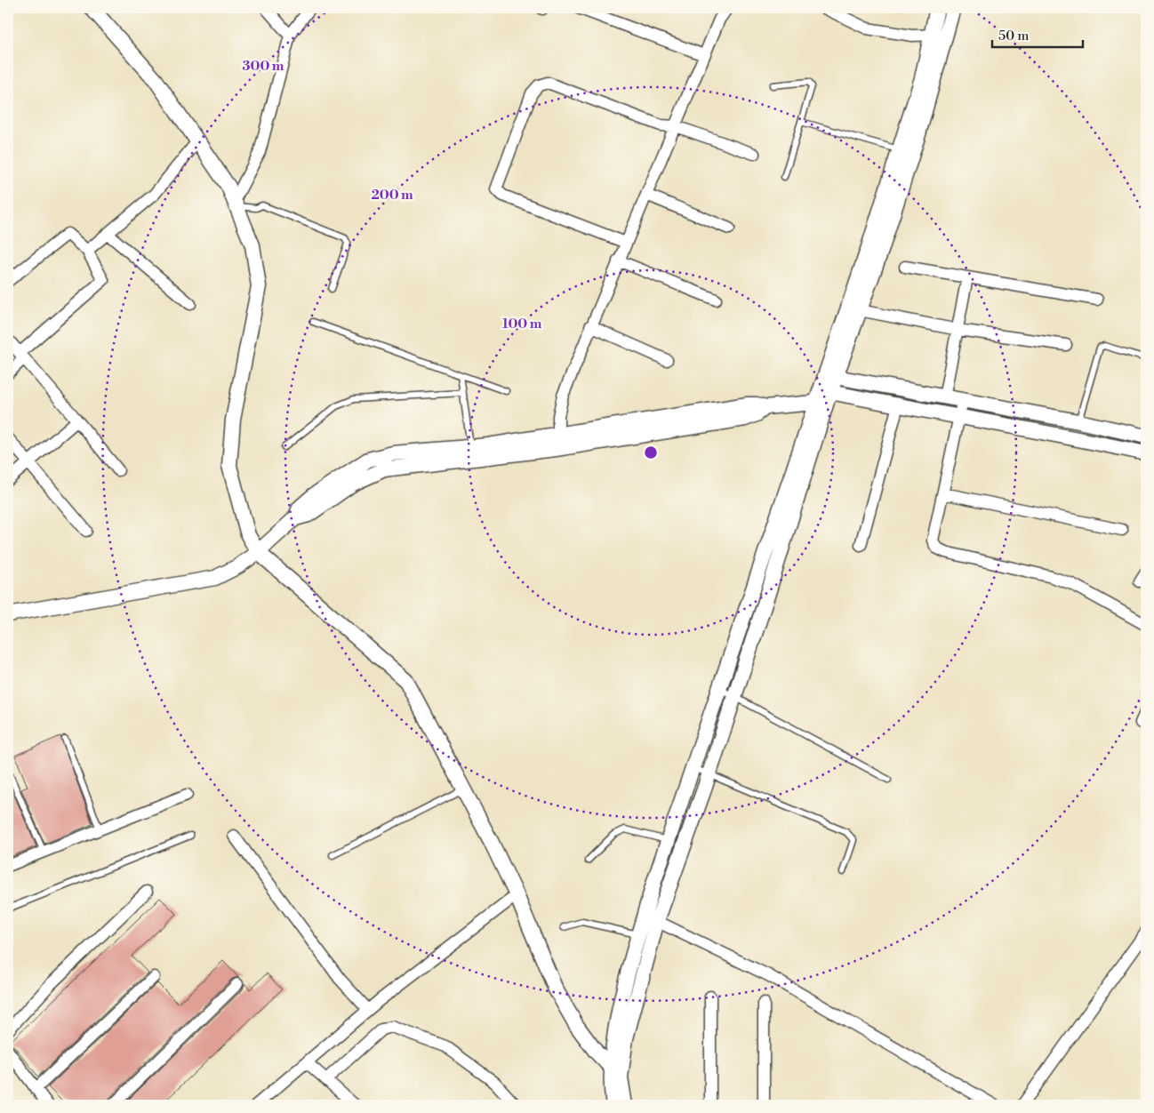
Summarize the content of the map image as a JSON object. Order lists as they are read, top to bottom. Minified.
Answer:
{"scale_bar":"50 m","rings":["300 m","200 m","100 m"]}
